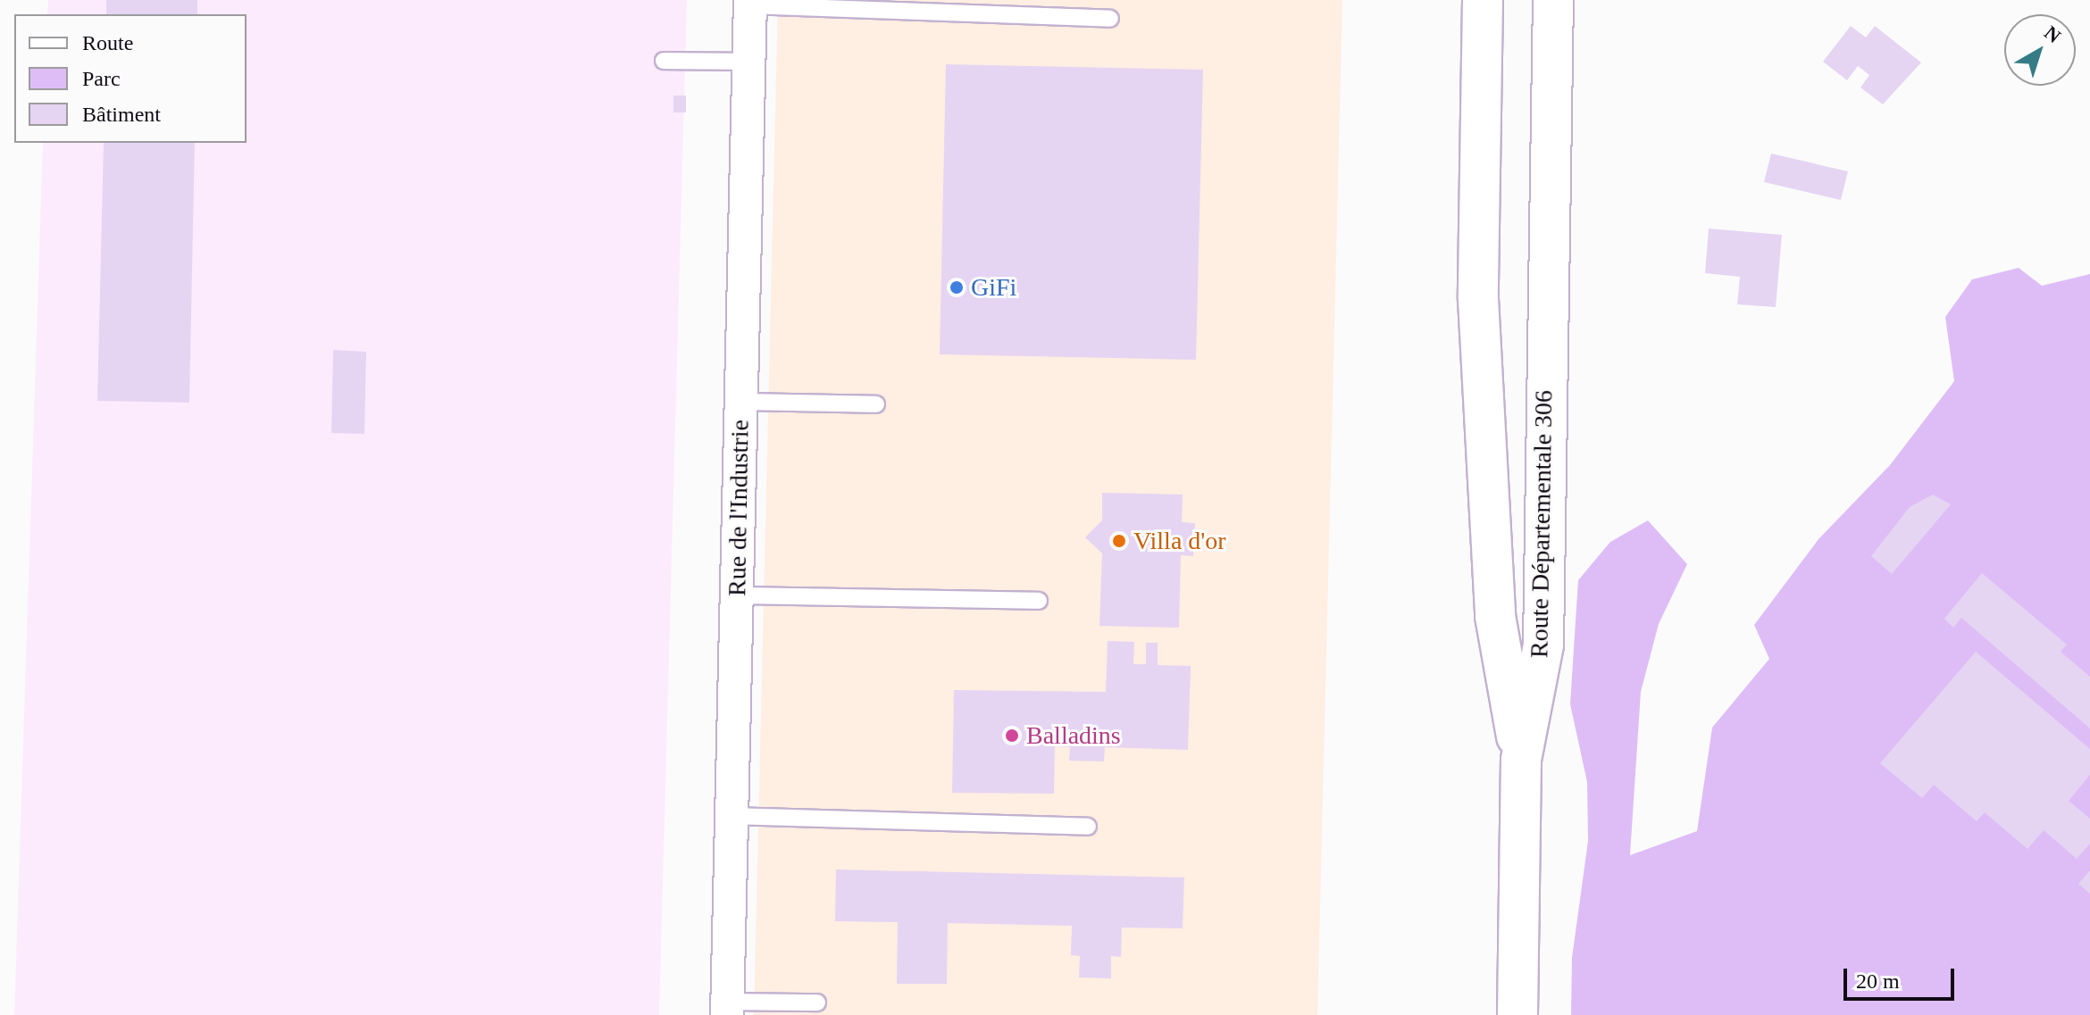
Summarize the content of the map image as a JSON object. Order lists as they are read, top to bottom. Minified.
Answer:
{"streets":{"main road":["Route Départementale 306"],"street":["Rue de l'Industrie"]},"places":["GiFi","Villa d'or","Balladins"],"legend":["Route","Parc","Bâtiment"],"scale_bar":"20 m","north":"top right"}
